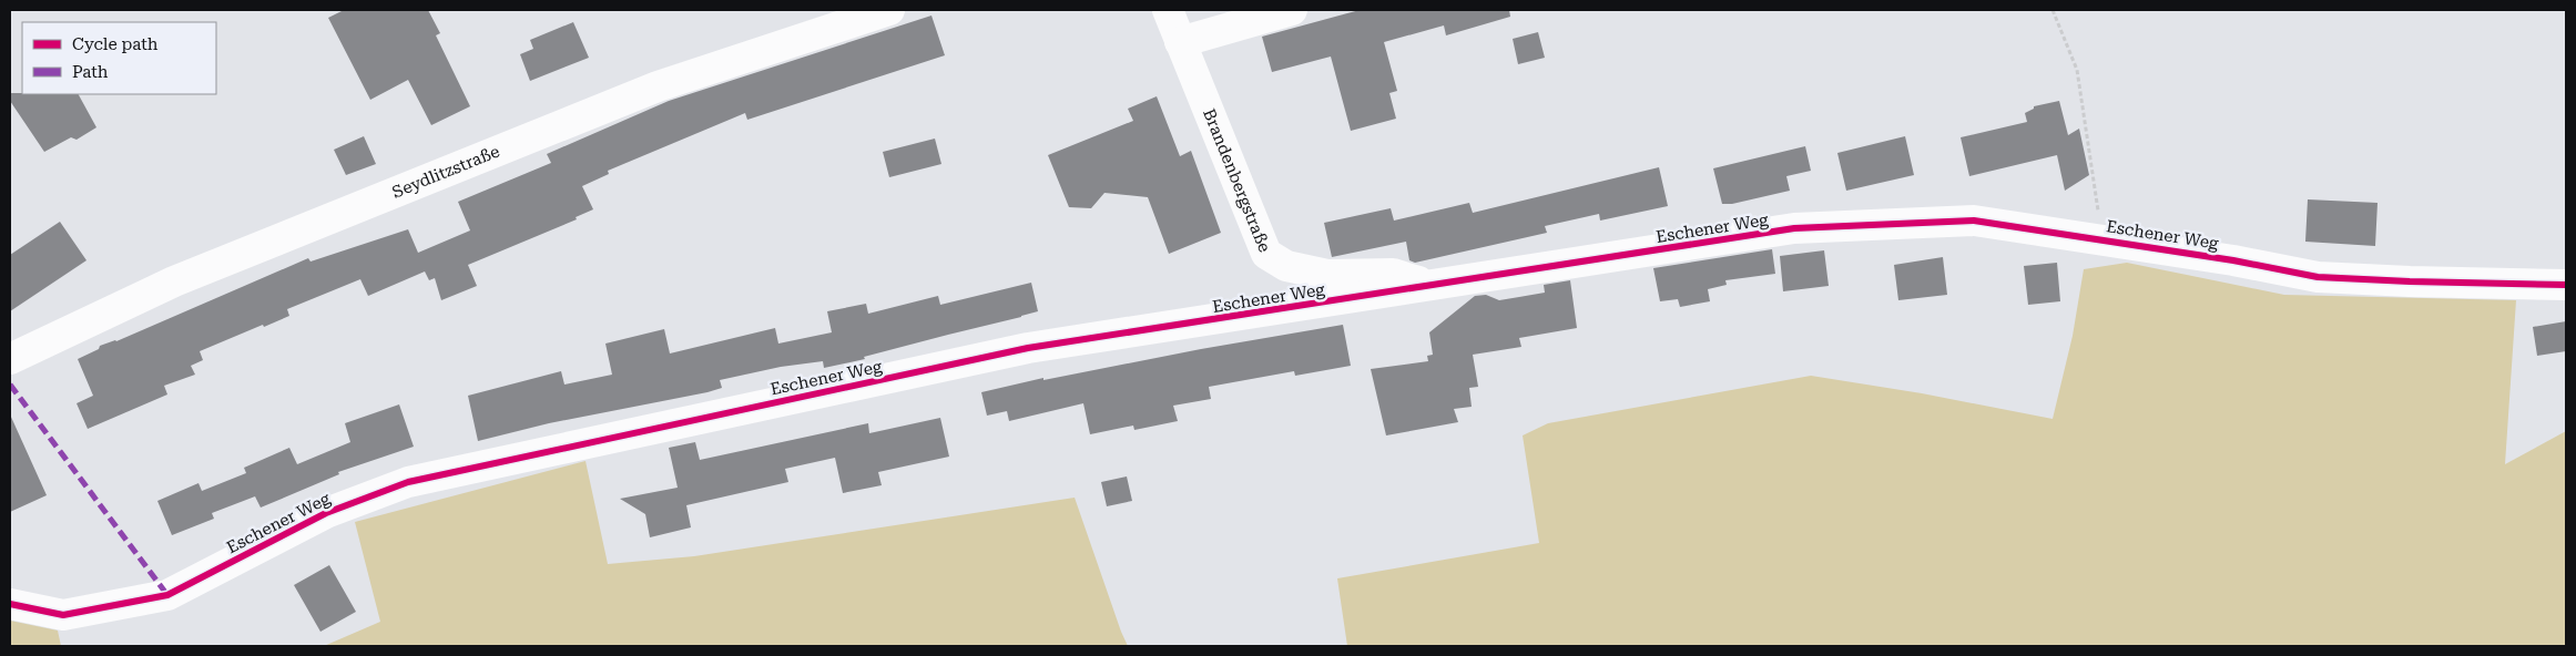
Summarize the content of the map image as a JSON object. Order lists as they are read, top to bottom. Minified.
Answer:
{"streets":{"street":["Seydlitzstraße","Brandenbergstraße","Eschener Weg"]},"crossings":[["Brandenbergstraße","Eschener Weg"]],"legend":["Cycle path","Path"]}
